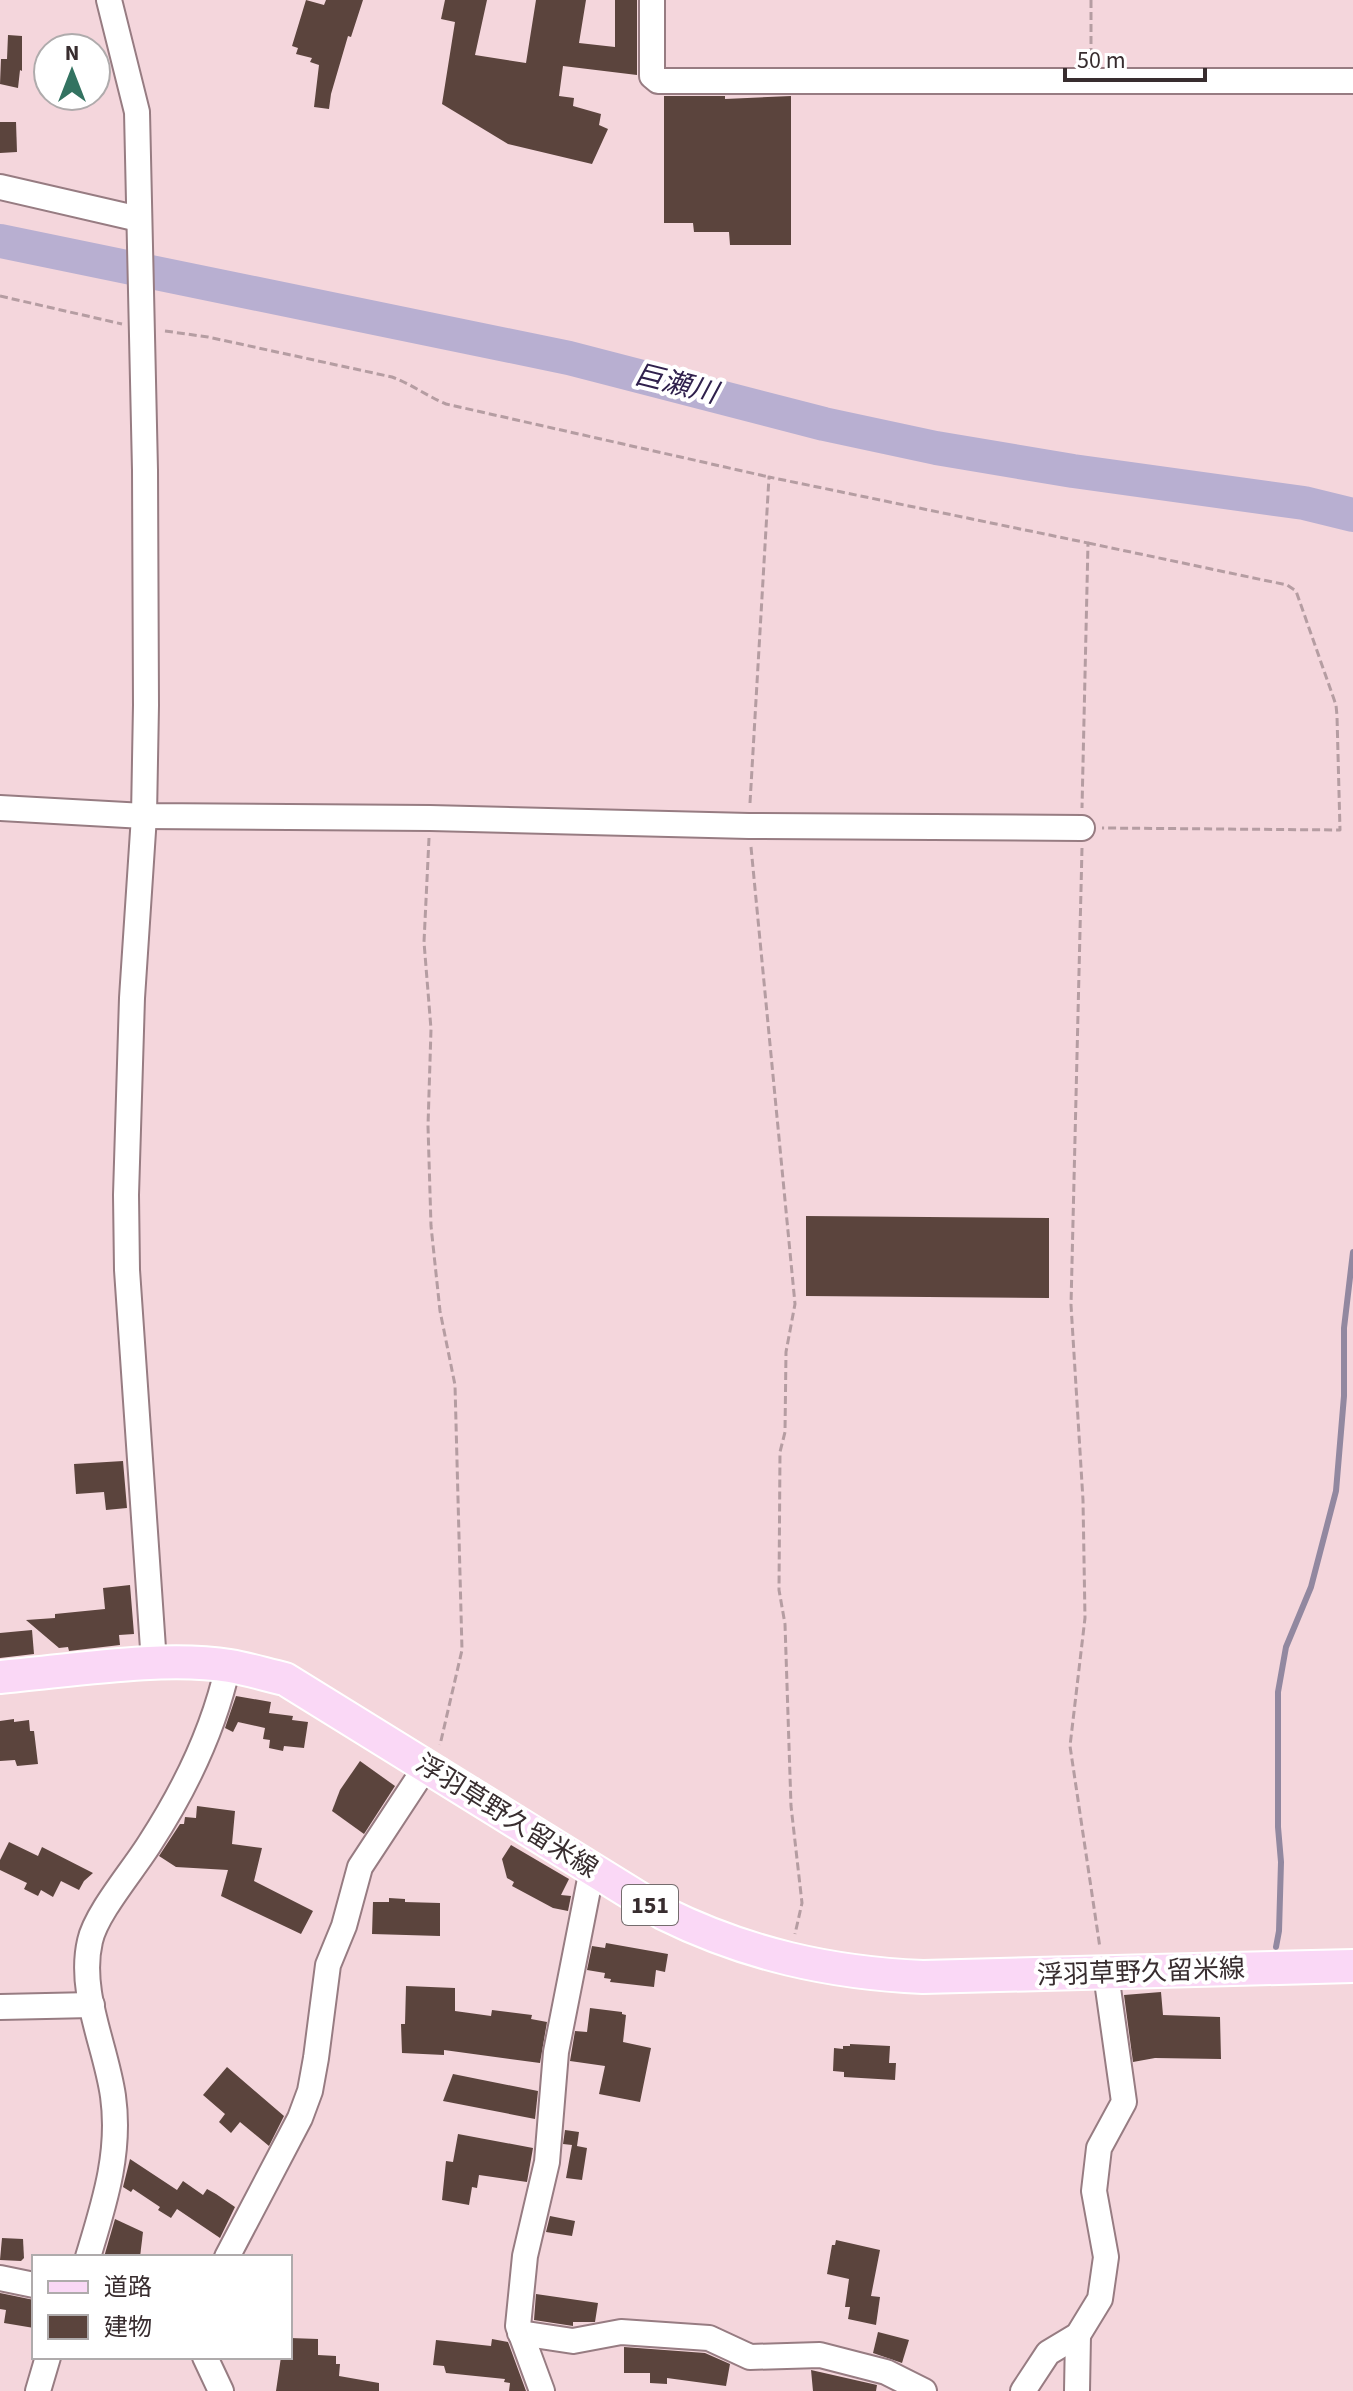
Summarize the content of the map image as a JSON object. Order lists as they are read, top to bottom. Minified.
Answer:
{"streets":{"main road":["浮羽草野久留米線","151"]},"water":["巨瀬川"],"legend":["道路","建物"],"scale_bar":"50 m","north":"top"}
